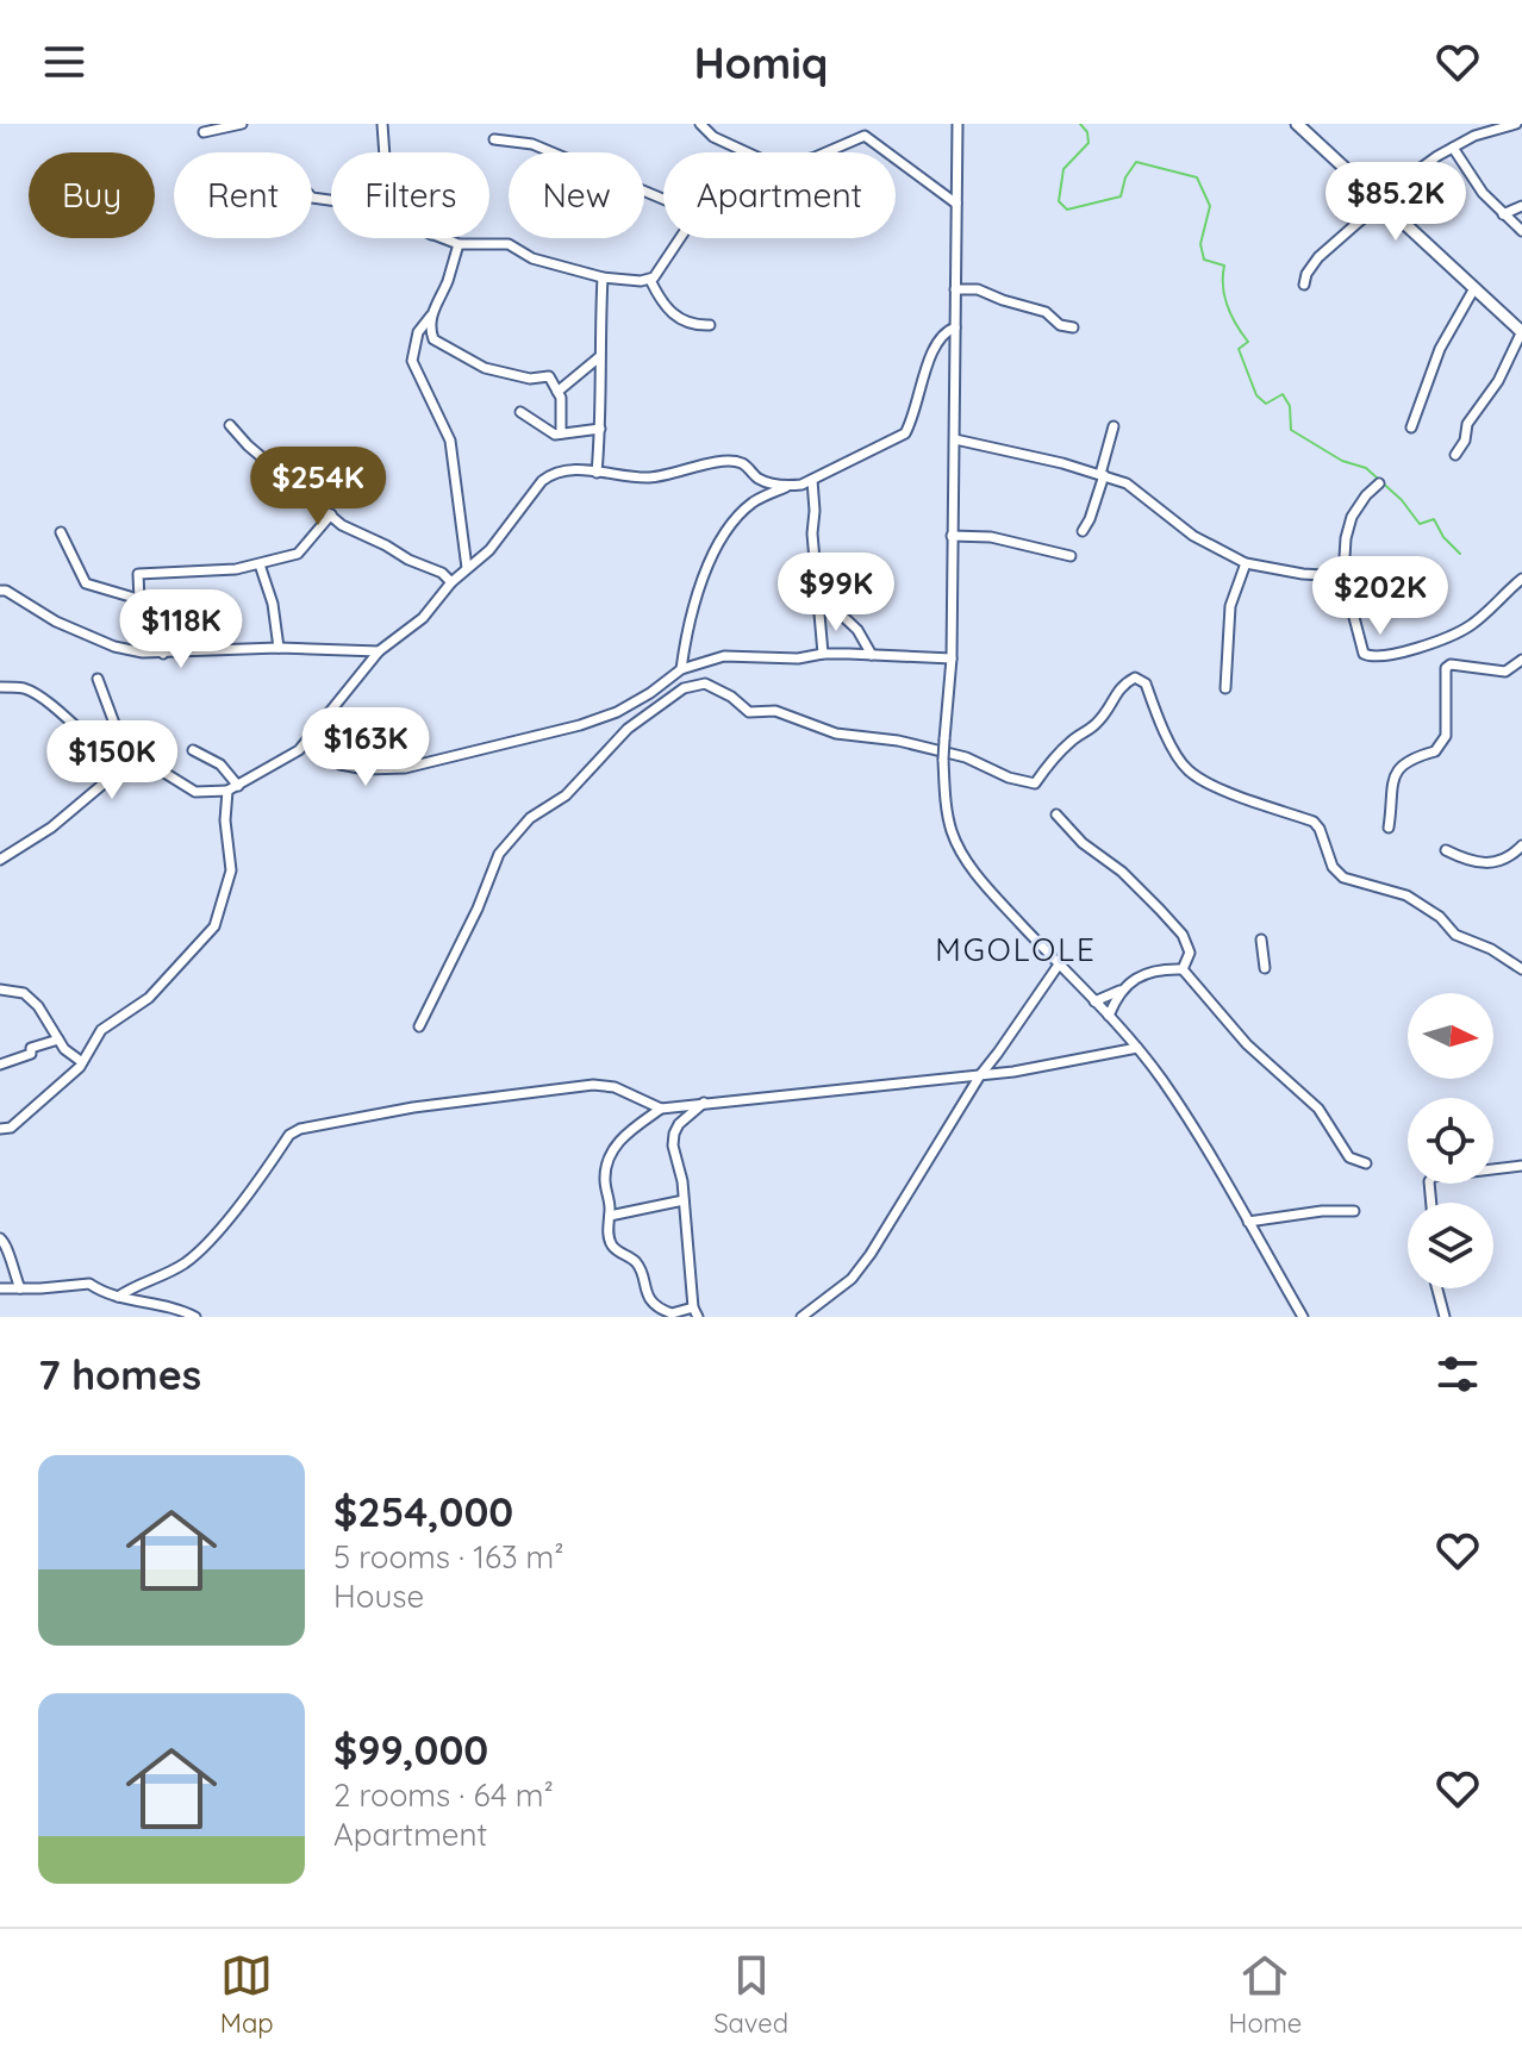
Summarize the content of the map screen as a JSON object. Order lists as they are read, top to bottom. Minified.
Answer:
{"districts":["MGOLOLE"],"north":"right","page":{"header":"Homiq","chip":["Buy","Rent","Filters","New","Apartment"],"price":["$85.2K","$254K","$99K","$202K","$118K","$163K","$150K"],"heading":"7 homes","list":[{"name":"$254,000","note":"5 rooms · 163 m² · House"},{"name":"$99,000","note":"2 rooms · 64 m² · Apartment"}],"tabs":["Map","Saved","Home"]}}
